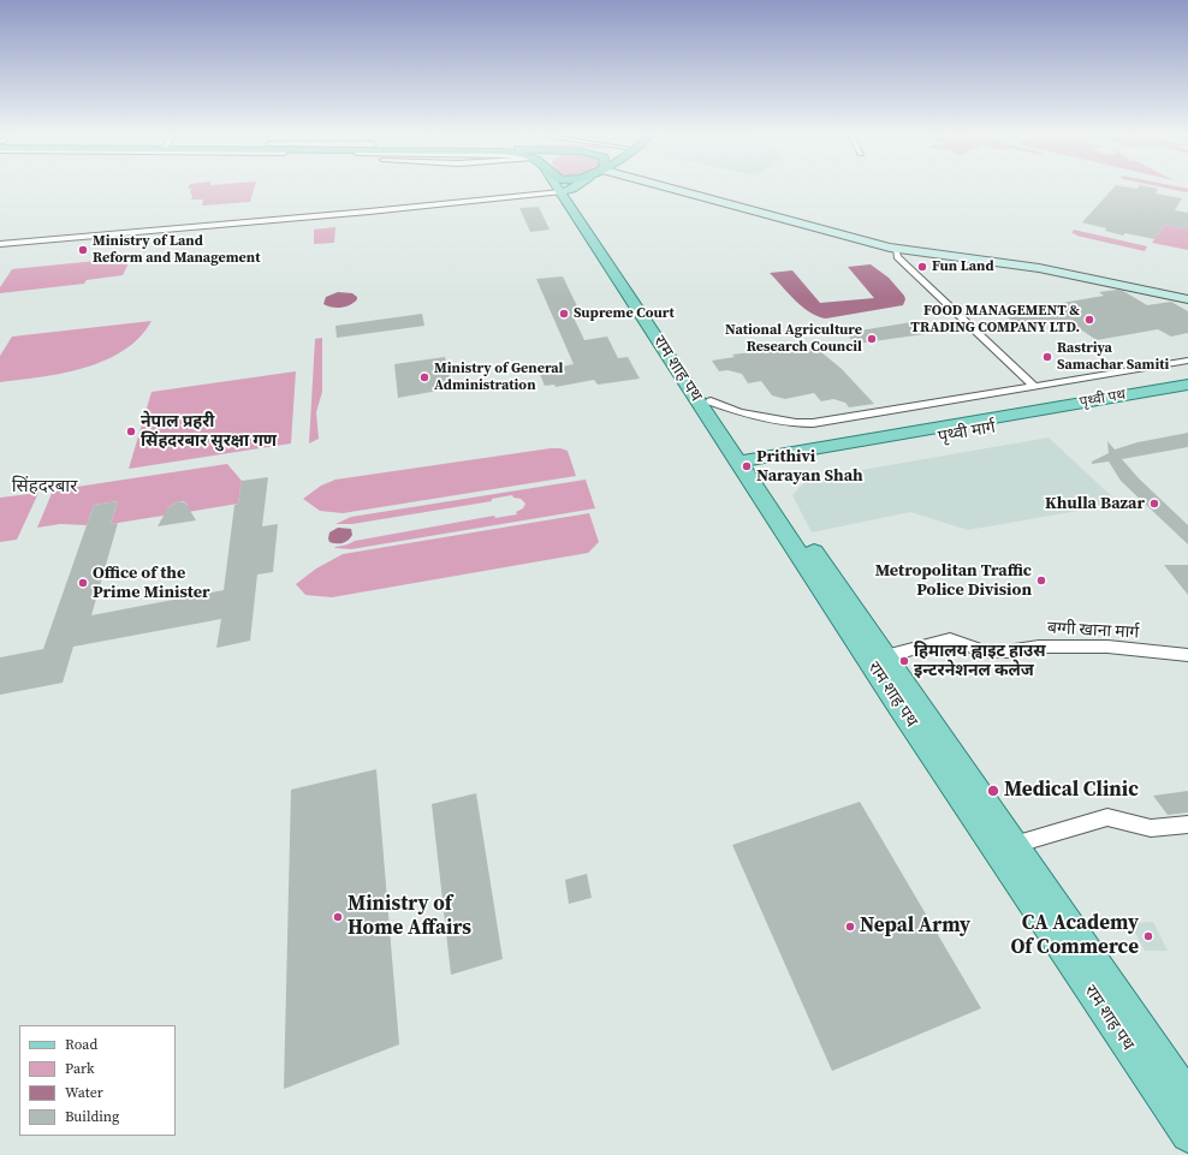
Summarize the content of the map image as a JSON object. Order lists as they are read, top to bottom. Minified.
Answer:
{"streets":{"main road":["राम शाह पथ","पृथ्वी पथ","पृथ्वी मार्ग"],"street":["बग्गी खाना मार्ग"]},"crossings":[["राम शाह पथ","पृथ्वी मार्ग"],["राम शाह पथ","बग्गी खाना मार्ग"],["पृथ्वी पथ","पृथ्वी मार्ग"]],"districts":["सिंहदरबार"],"places":["Ministry of Land Reform and Management","Fun Land","Supreme Court","FOOD MANAGEMENT & TRADING COMPANY LTD.","National Agriculture Research Council","Rastriya Samachar Samiti","Ministry of General Administration","नेपाल प्रहरी सिंहदरबार सुरक्षा गण","Prithivi Narayan Shah","Khulla Bazar","Metropolitan Traffic Police Division","Office of the Prime Minister","हिमालय ह्वाइट हाउस इन्टरनेशनल कलेज","Medical Clinic","Ministry of Home Affairs","Nepal Army","CA Academy Of Commerce"],"legend":["Road","Park","Water","Building"]}
